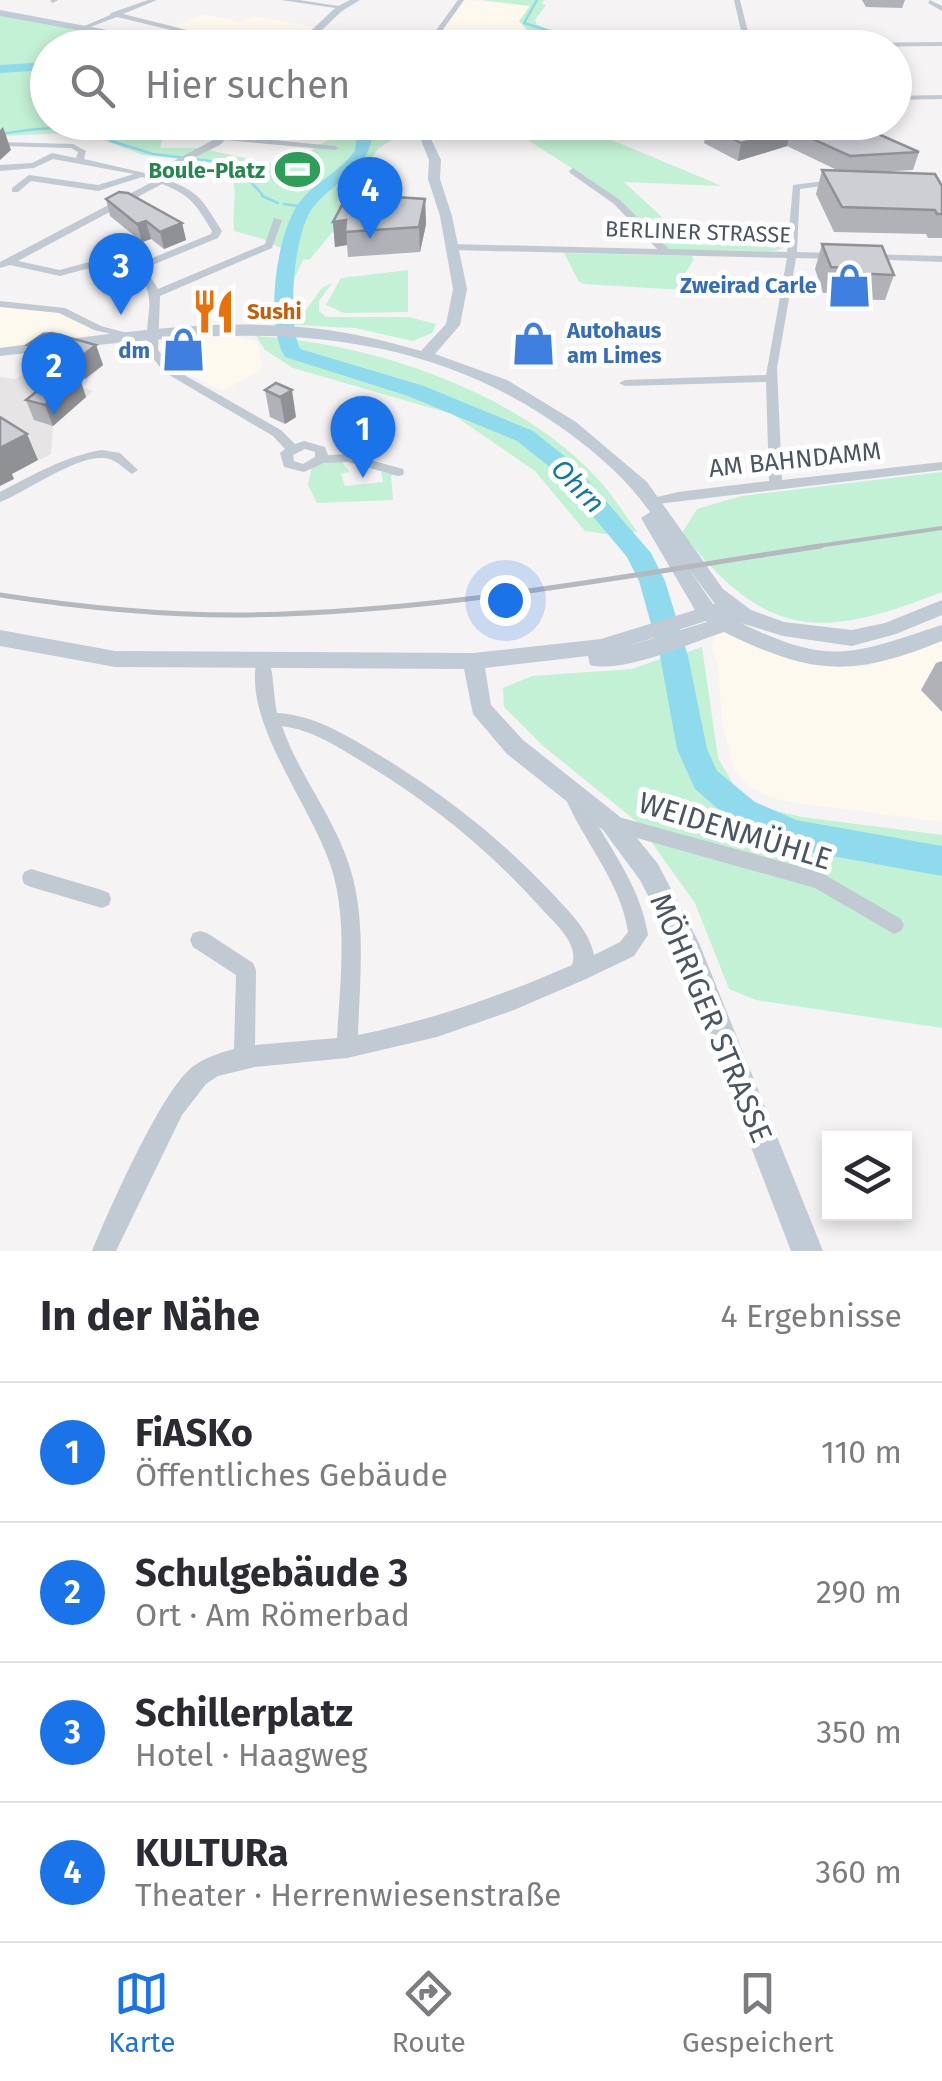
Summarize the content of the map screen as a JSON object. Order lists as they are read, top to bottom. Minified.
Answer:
{"streets":{"main road":["MÖHRIGER STRASSE"],"street":["BERLINER STRASSE","AM BAHNDAMM","WEIDENMÜHLE"]},"crossings":[["WEIDENMÜHLE","MÖHRIGER STRASSE"]],"water":["Ohrn"],"places":{"sports":["Boule-Platz"],"shop":["Zweirad Carle","Autohaus am Limes","dm"],"restaurant":["Sushi"]},"page":{"search":"Hier suchen","pins":["4","3","2","1"],"heading":["In der Nähe","4 Ergebnisse"],"list":[{"mark":"1","name":"FiASKo","note":"Öffentliches Gebäude","value":"110 m"},{"mark":"2","name":"Schulgebäude 3","note":"Ort · Am Römerbad","value":"290 m"},{"mark":"3","name":"Schillerplatz","note":"Hotel · Haagweg","value":"350 m"},{"mark":"4","name":"KULTURa","note":"Theater · Herrenwiesenstraße","value":"360 m"}],"nav":["Karte","Route","Gespeichert"]}}
